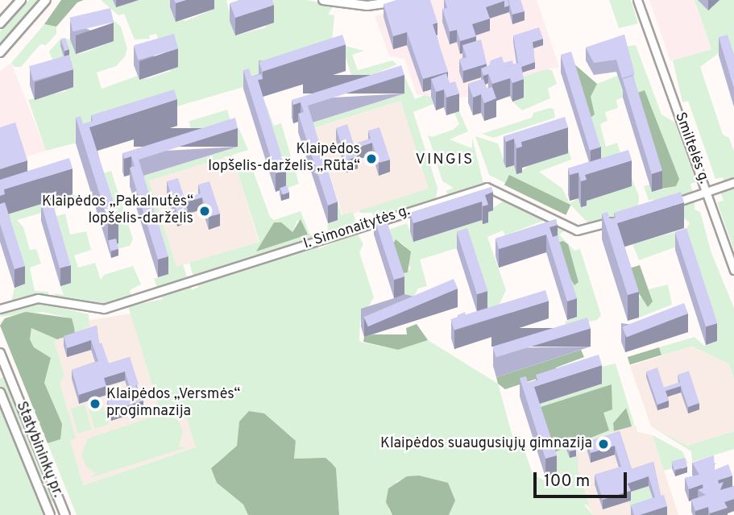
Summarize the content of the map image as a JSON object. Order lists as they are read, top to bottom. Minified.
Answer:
{"streets":{"main road":["Statybininkų pr."],"street":["Smiltelės g.","I. Simonaitytės g."]},"districts":["VINGIS"],"places":["Klaipėdos lopšelis-darželis „Rūta“","Klaipėdos „Pakalnutės“ lopšelis-darželis","Klaipėdos „Versmės“ progimnazija","Klaipėdos suaugusiųjų gimnazija"],"scale_bar":"100 m"}
